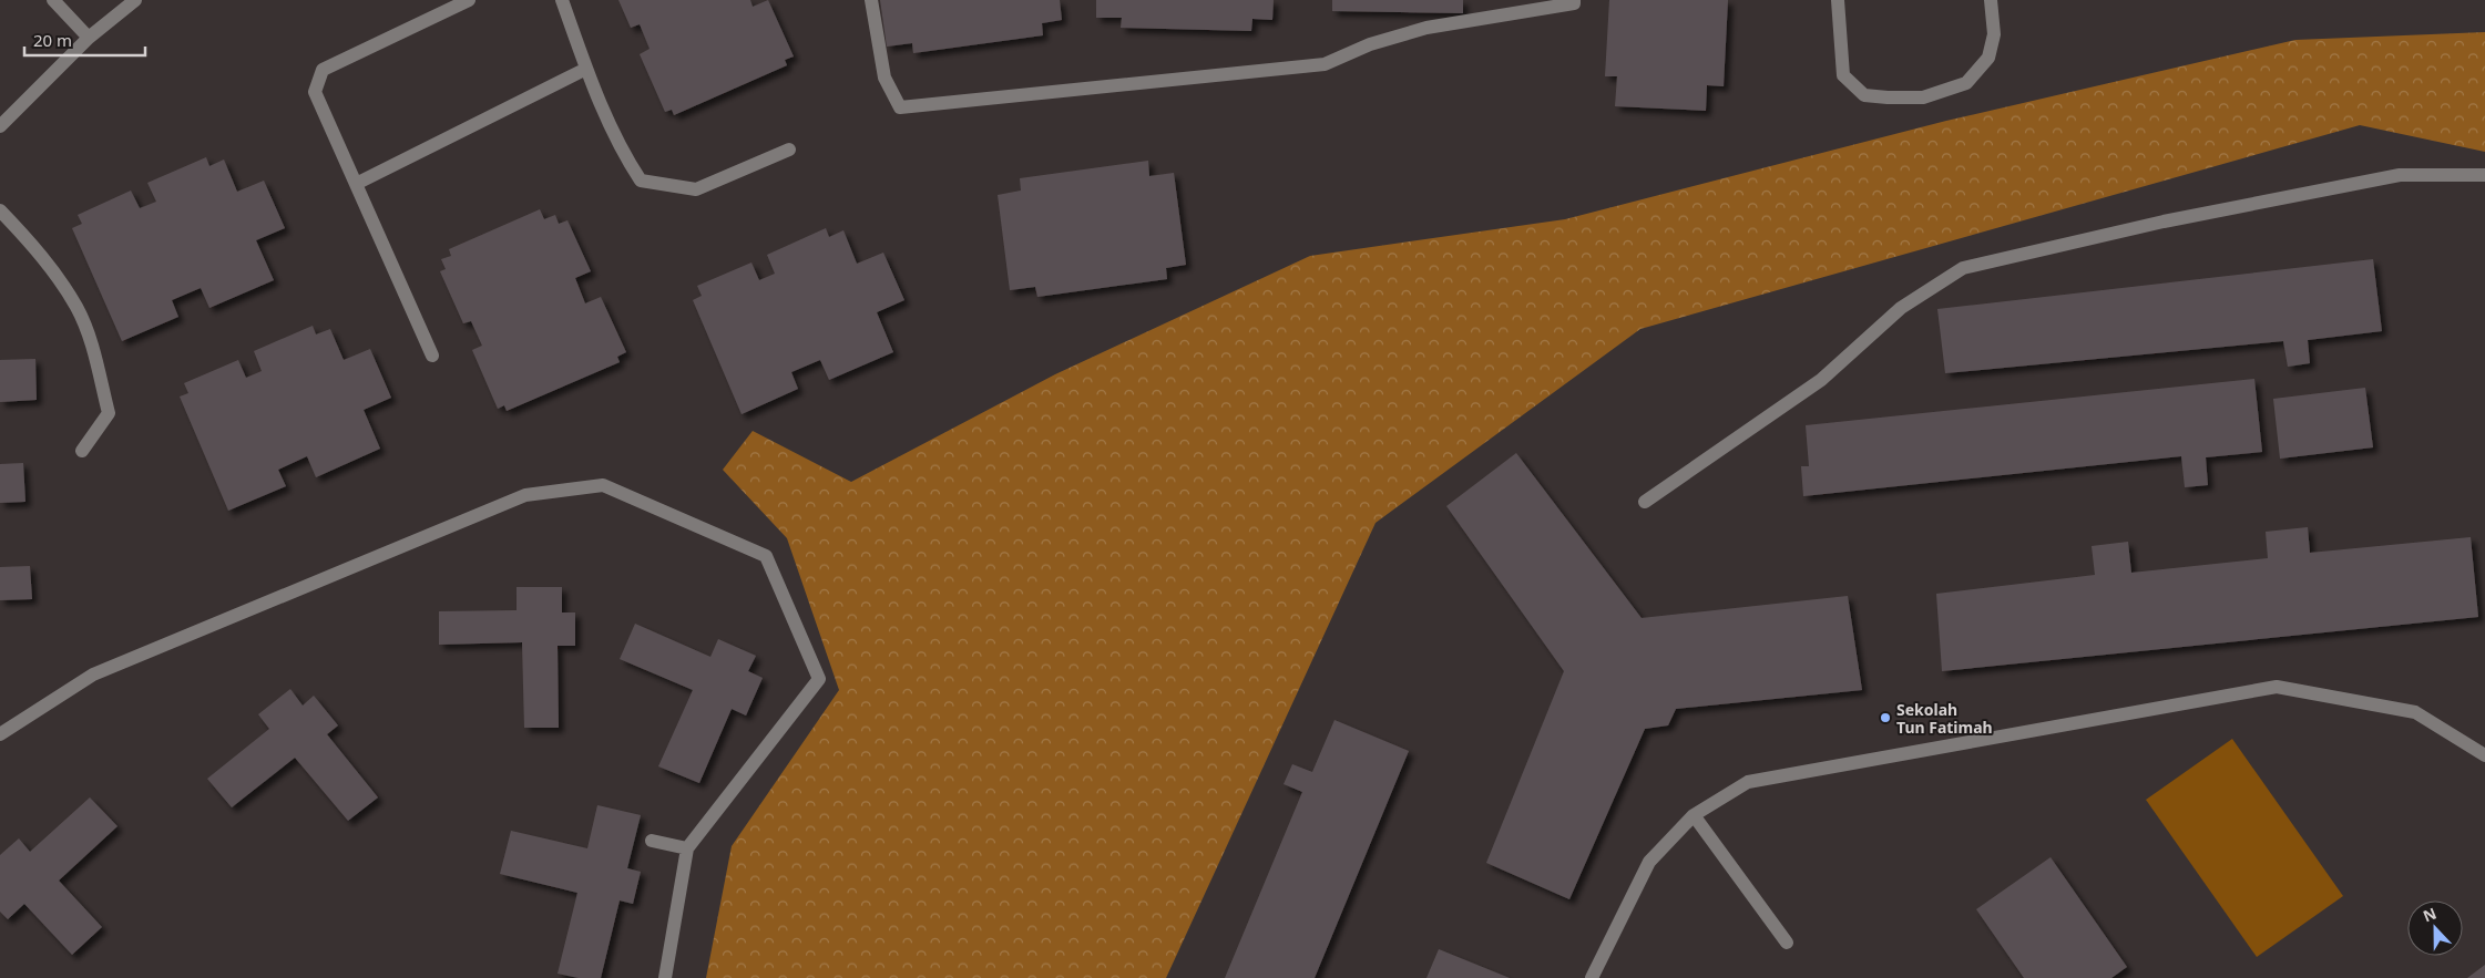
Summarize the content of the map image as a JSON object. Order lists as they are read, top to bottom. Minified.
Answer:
{"places":["Sekolah Tun Fatimah"],"scale_bar":"20 m","north":"top"}
